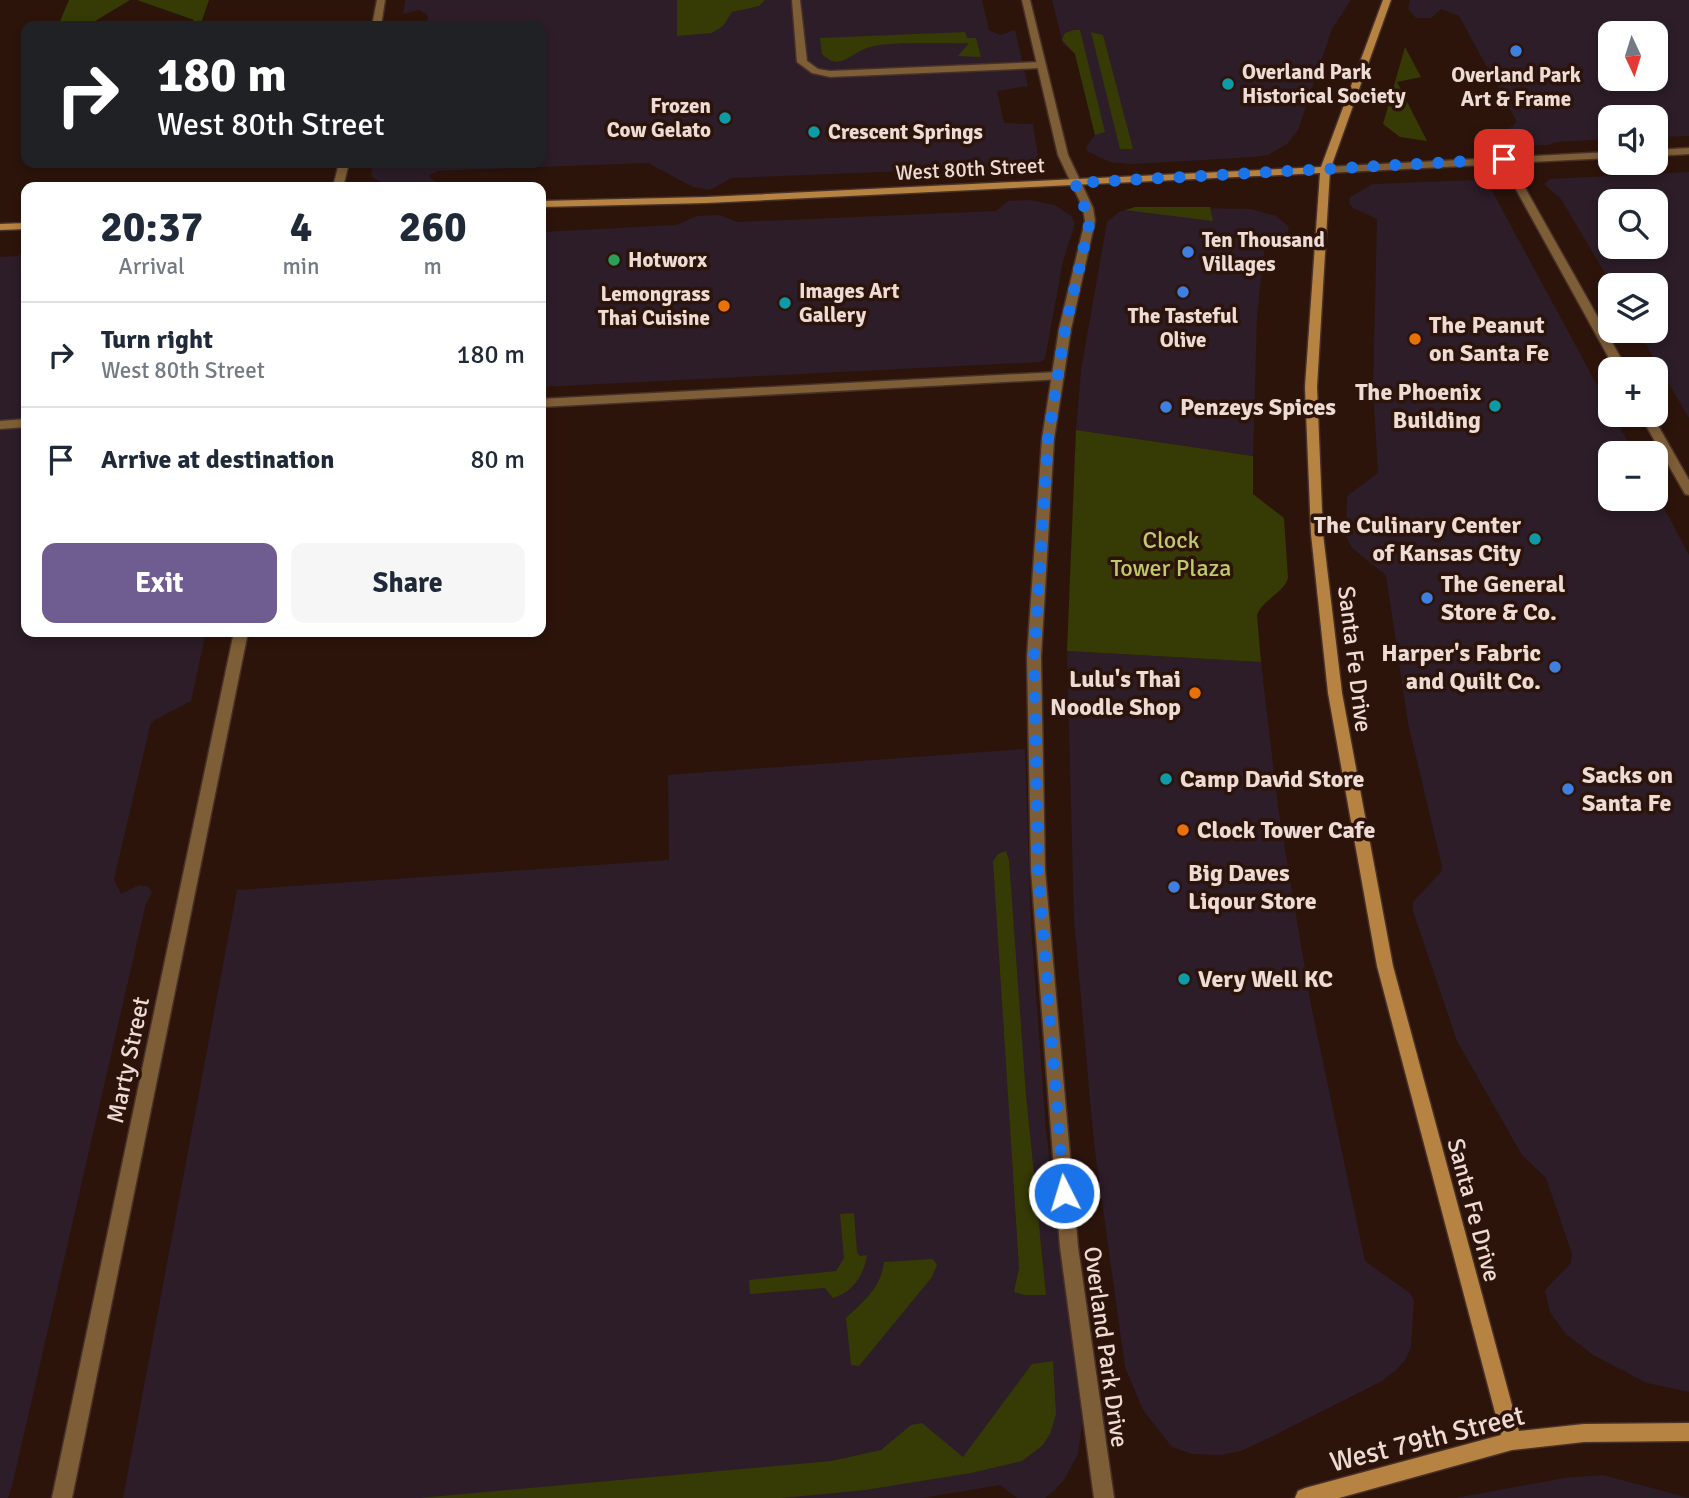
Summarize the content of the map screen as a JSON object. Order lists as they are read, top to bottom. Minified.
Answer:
{"streets":{"main road":["West 80th Street","Santa Fe Drive","West 79th Street"],"street":["Marty Street","Overland Park Drive"]},"crossings":[["West 80th Street","Santa Fe Drive"],["West 80th Street","Overland Park Drive"],["Santa Fe Drive","West 79th Street"]],"parks":["Clock Tower Plaza"],"places":["Overland Park Art & Frame","Overland Park Historical Society","Frozen Cow Gelato","Crescent Springs","Ten Thousand Villages","Hotworx","The Tasteful Olive","Images Art Gallery","Lemongrass Thai Cuisine","The Peanut on Santa Fe","The Phoenix Building","Penzeys Spices","The Culinary Center of Kansas City","The General Store & Co.","Harper's Fabric and Quilt Co.","Lulu's Thai Noodle Shop","Camp David Store","Sacks on Santa Fe","Clock Tower Cafe","Big Daves Liqour Store","Very Well KC"],"north":"bottom","page":{"map_buttons":["+","−"],"turn":["180 m","West 80th Street"],"eta":["20:37","Arrival","4","min","260","m"],"list":[{"name":"Turn right","note":"West 80th Street","value":"180 m"},{"name":"Arrive at destination","value":"80 m"}],"buttons":["Exit","Share"]}}
